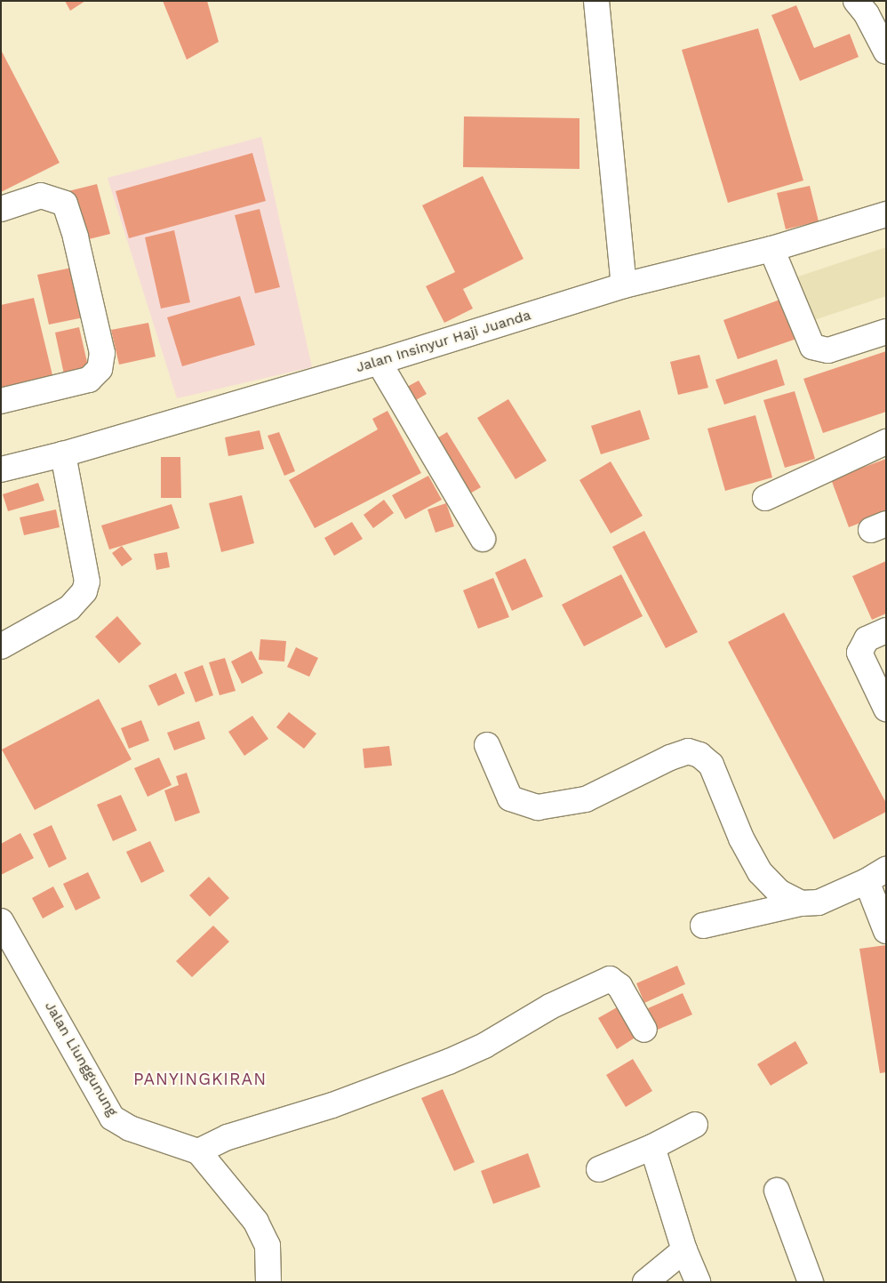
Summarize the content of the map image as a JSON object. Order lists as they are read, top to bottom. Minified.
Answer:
{"streets":{"street":["Jalan Insinyur Haji Juanda","Jalan Liunggunung"]},"districts":["PANYINGKIRAN"]}
